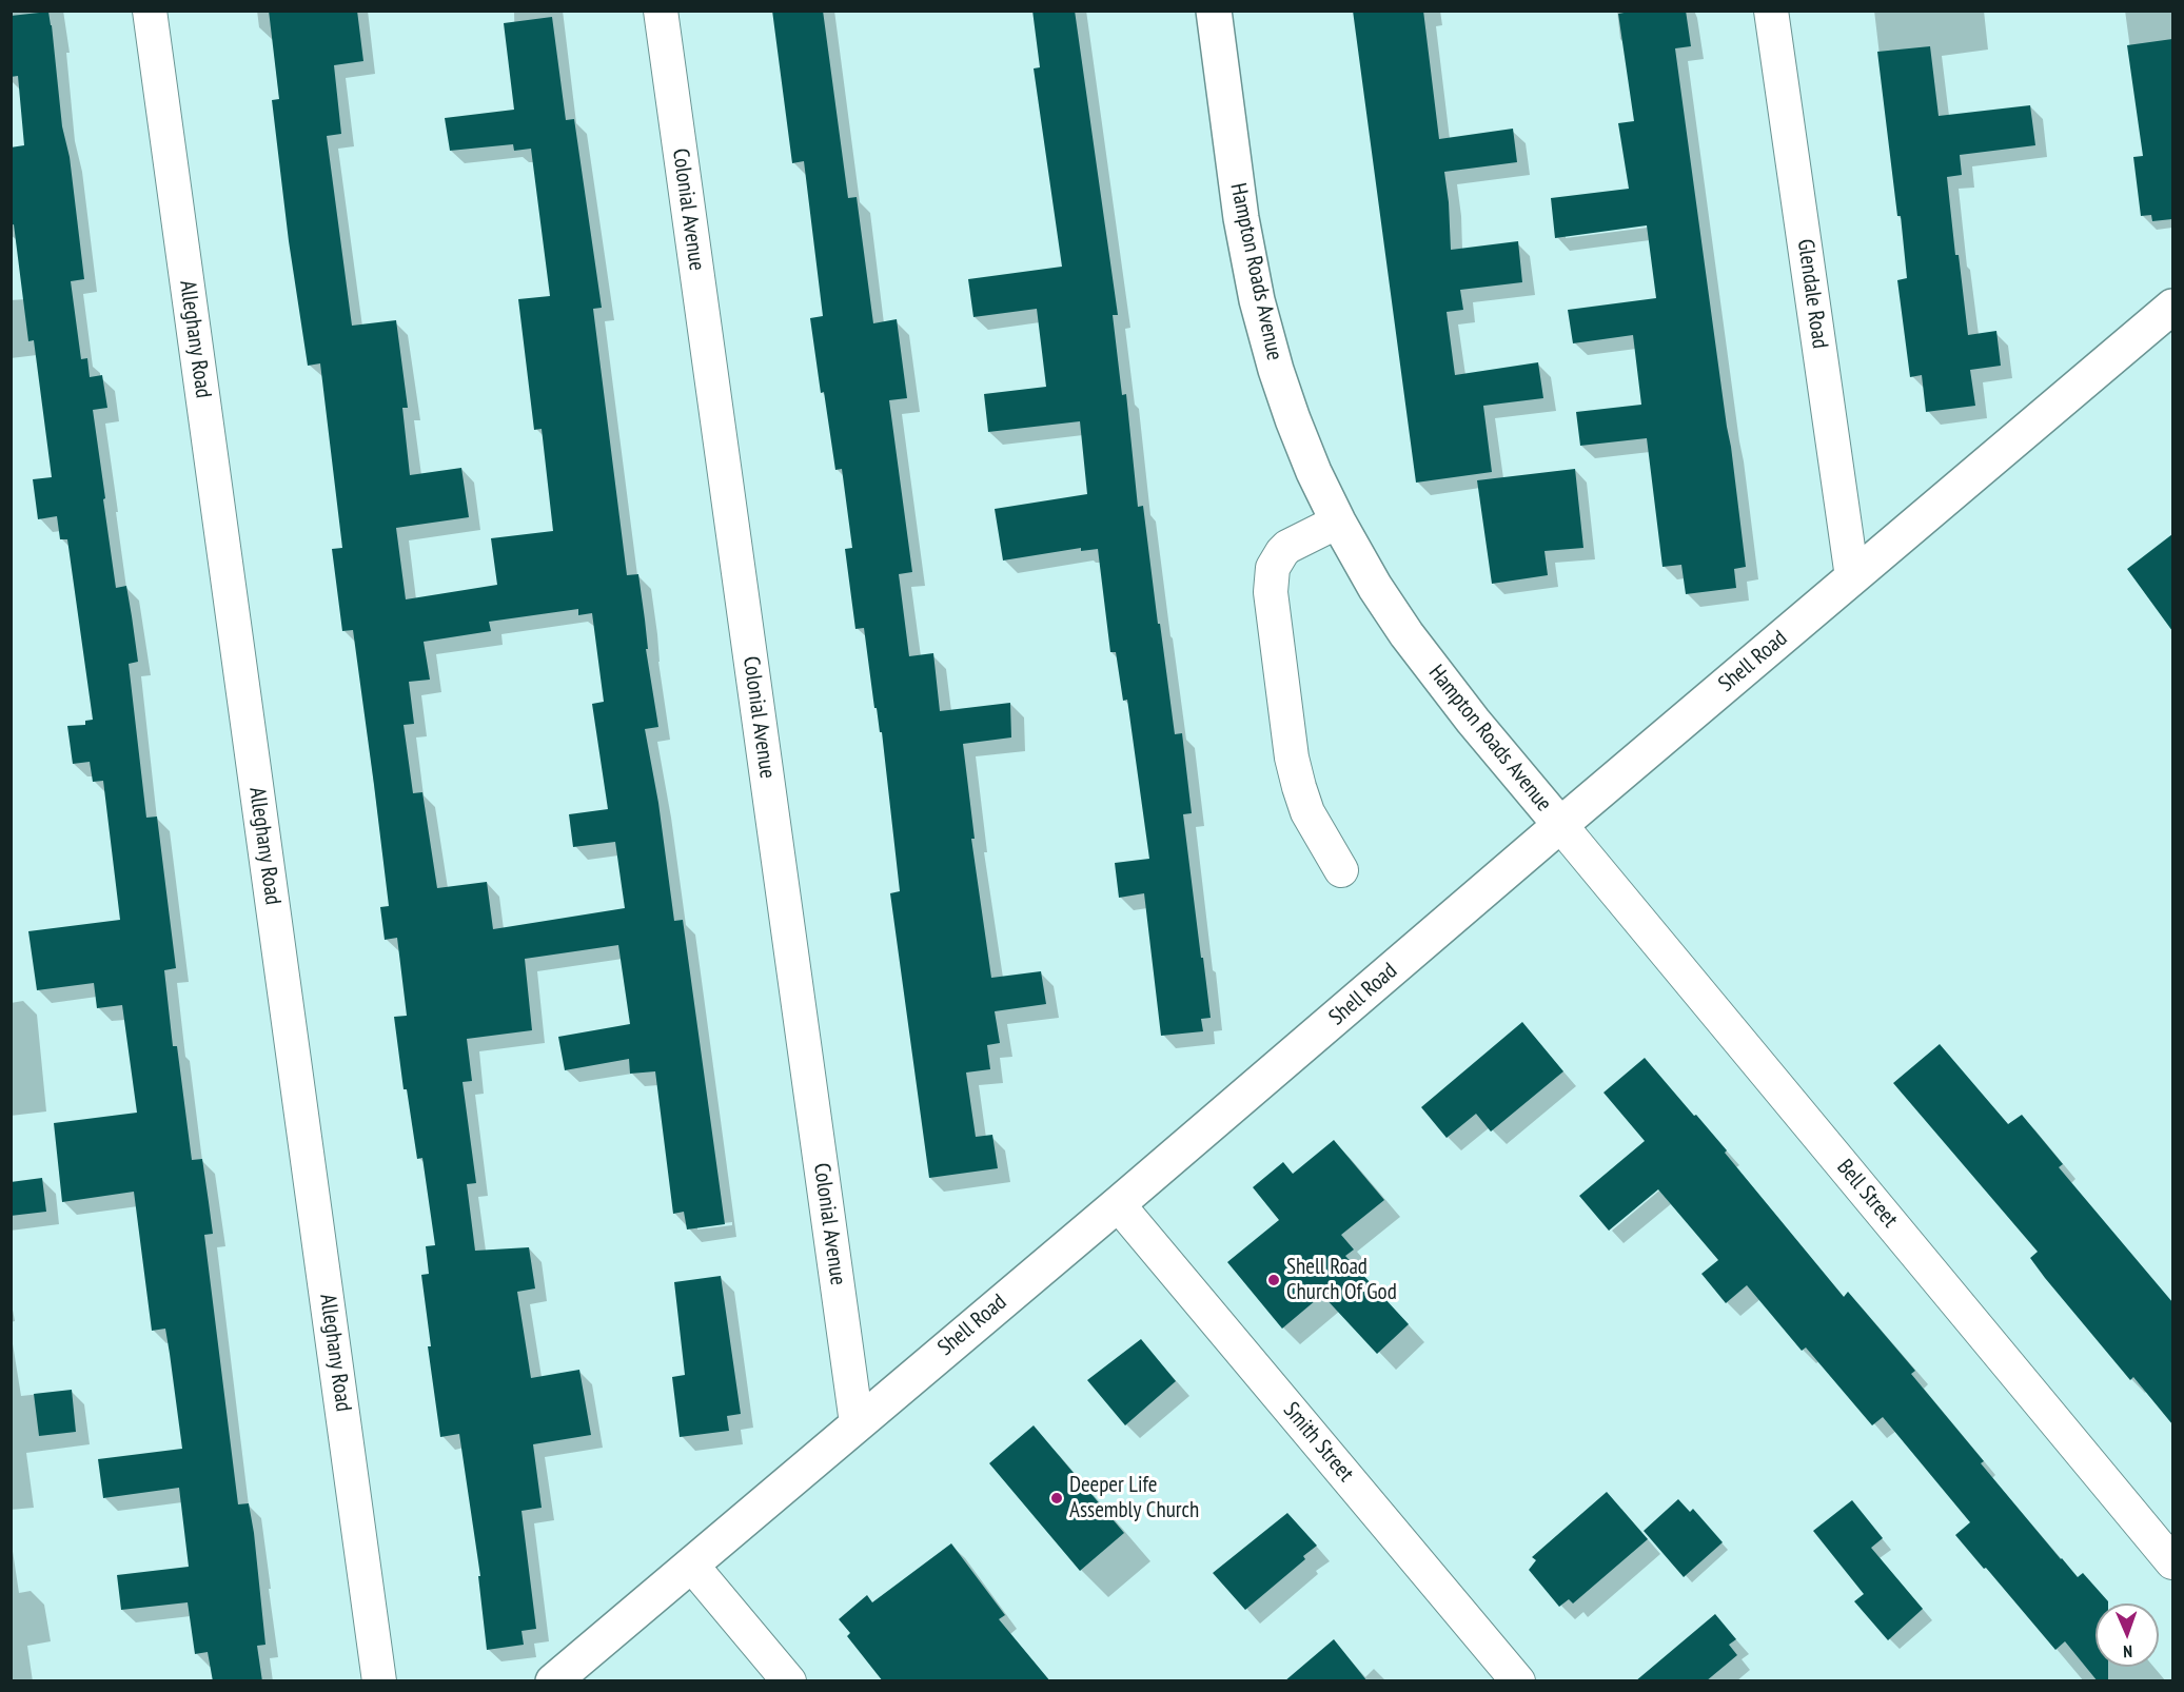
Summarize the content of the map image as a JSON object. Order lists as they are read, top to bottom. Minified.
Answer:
{"streets":{"street":["Colonial Avenue","Hampton Roads Avenue","Glendale Road","Alleghany Road","Shell Road","Bell Street","Smith Street"]},"crossings":[["Colonial Avenue","Shell Road"],["Hampton Roads Avenue","Shell Road"],["Hampton Roads Avenue","Bell Street"],["Glendale Road","Shell Road"],["Shell Road","Bell Street"],["Shell Road","Smith Street"]],"places":["Shell Road Church Of God","Deeper Life Assembly Church"],"north":"bottom"}
